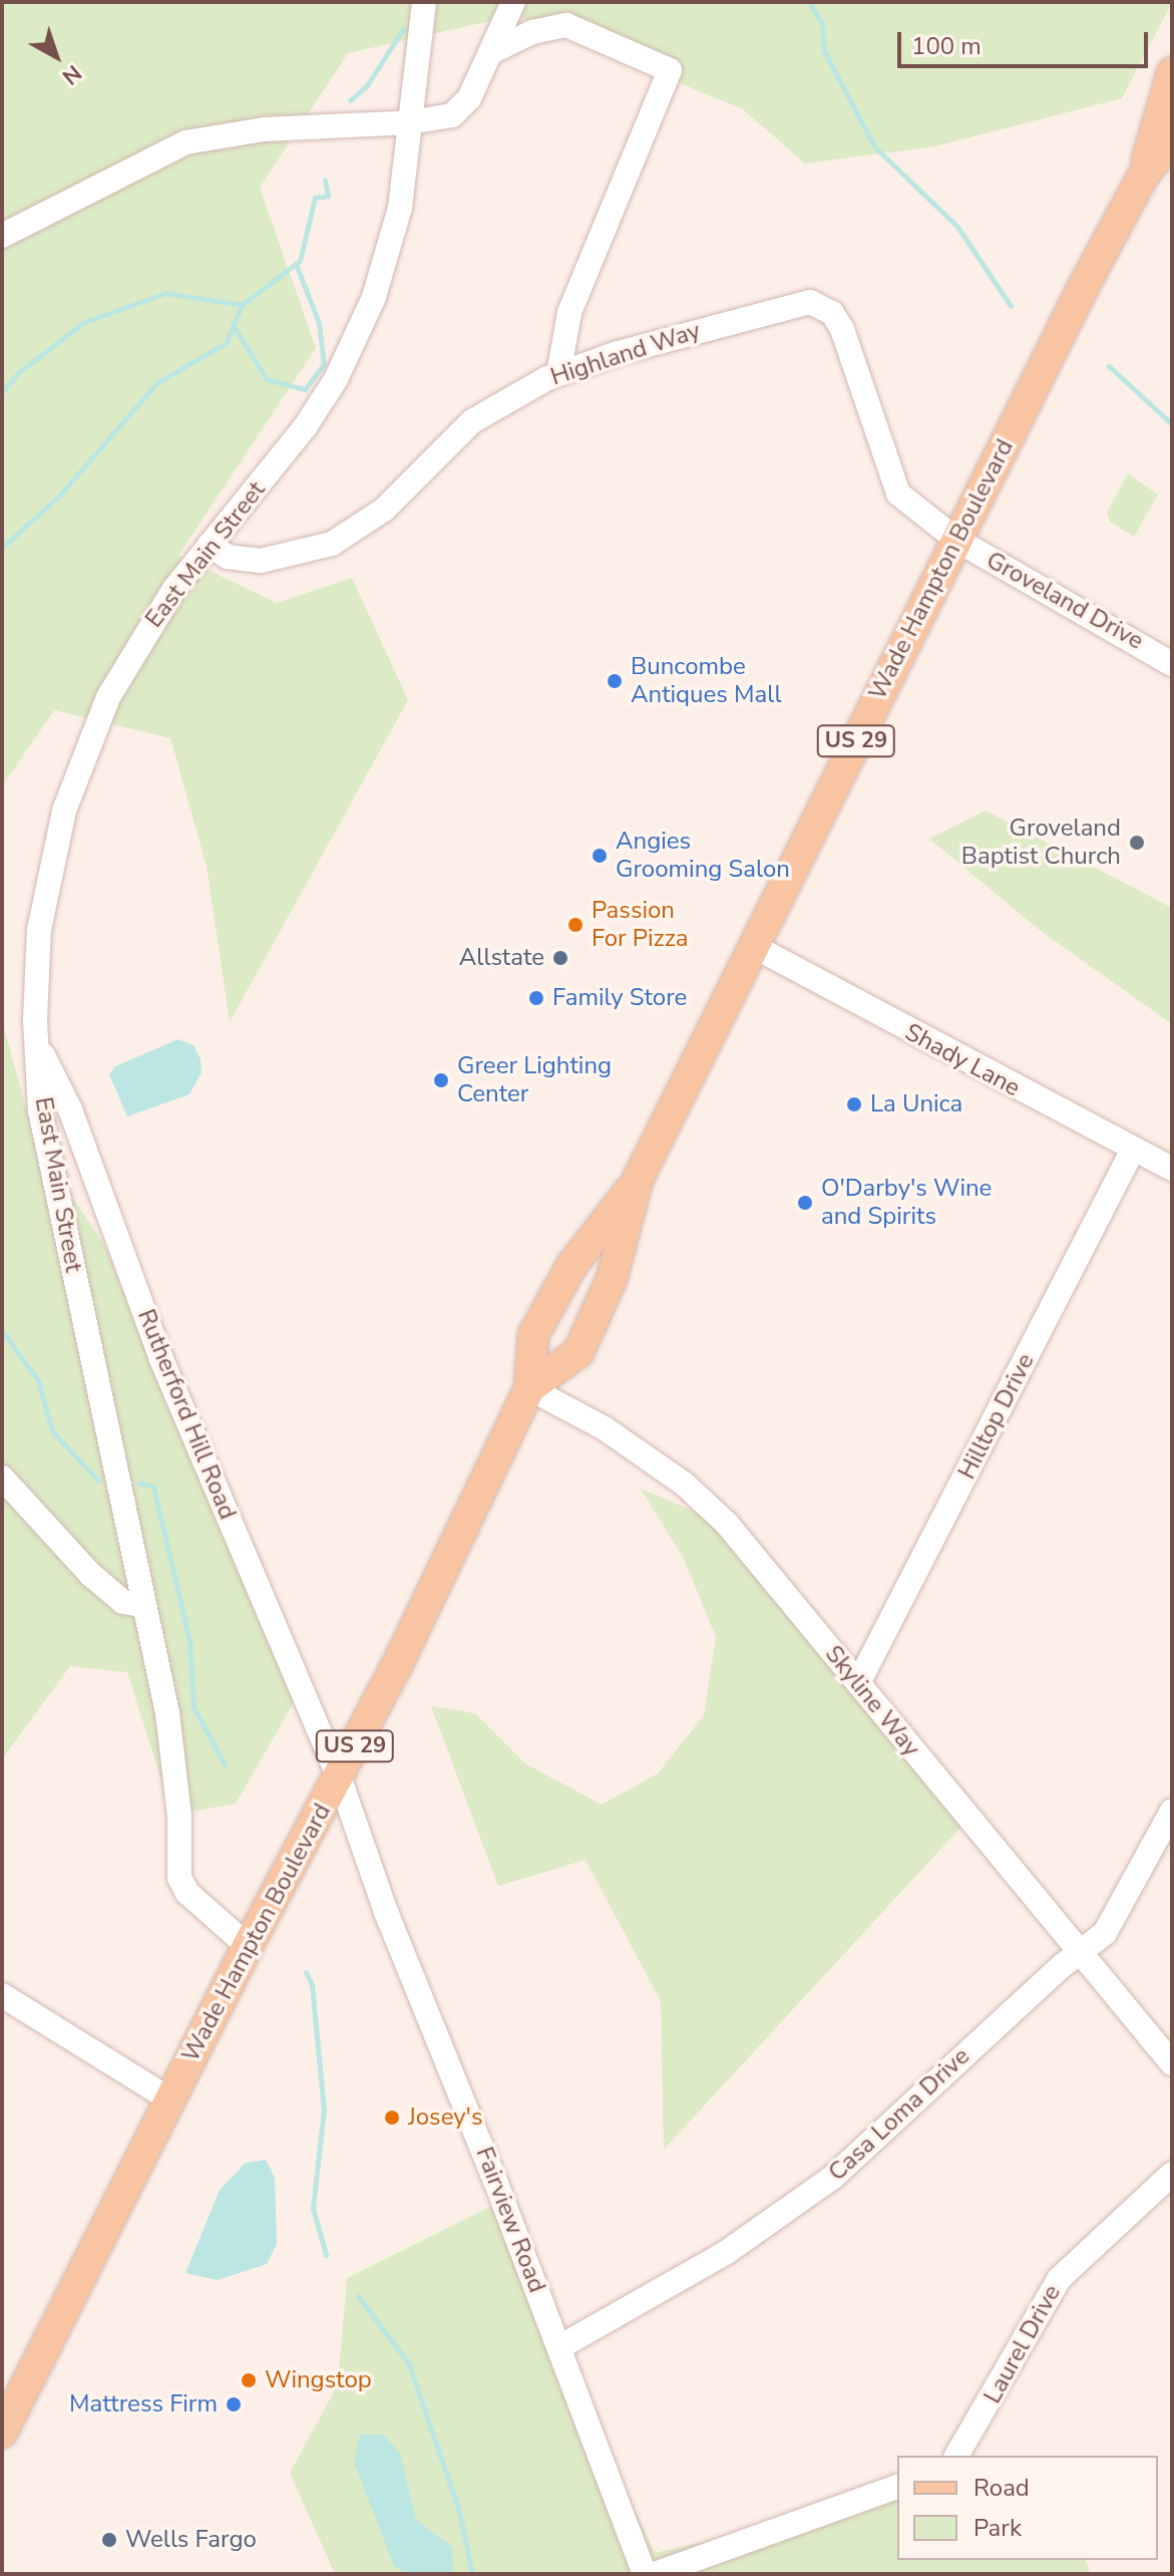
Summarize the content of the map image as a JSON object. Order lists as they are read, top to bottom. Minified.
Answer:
{"streets":{"main road":["Wade Hampton Boulevard","US 29"],"street":["Highland Way","East Main Street","Groveland Drive","Shady Lane","Rutherford Hill Road","Hilltop Drive","Skyline Way","Casa Loma Drive","Fairview Road","Laurel Drive"]},"crossings":[["Highland Way","East Main Street"],["Highland Way","Wade Hampton Boulevard"],["Highland Way","Groveland Drive"],["East Main Street","Wade Hampton Boulevard"],["East Main Street","Rutherford Hill Road"],["Wade Hampton Boulevard","Groveland Drive"],["Wade Hampton Boulevard","Shady Lane"],["Wade Hampton Boulevard","Rutherford Hill Road"],["Wade Hampton Boulevard","Skyline Way"],["Wade Hampton Boulevard","Fairview Road"],["Shady Lane","Hilltop Drive"],["Rutherford Hill Road","Fairview Road"],["Hilltop Drive","Skyline Way"],["Skyline Way","Casa Loma Drive"],["Casa Loma Drive","Fairview Road"]],"places":["Buncombe Antiques Mall","Groveland Baptist Church","Angies Grooming Salon","Passion For Pizza","Allstate","Family Store","Greer Lighting Center","La Unica","O'Darby's Wine and Spirits","Josey's","Wingstop","Mattress Firm","Wells Fargo"],"legend":["Road","Park"],"scale_bar":"100 m","north":"bottom right"}
